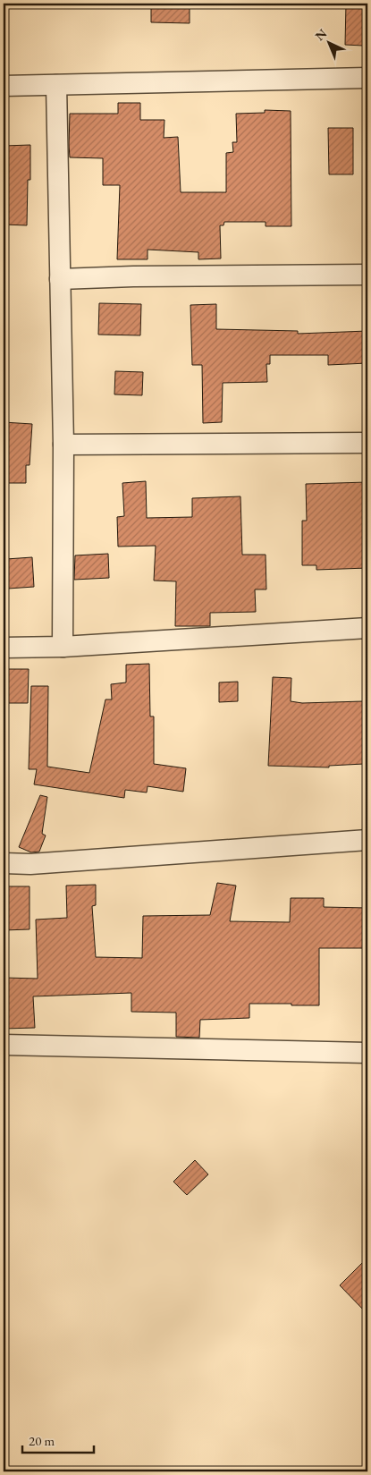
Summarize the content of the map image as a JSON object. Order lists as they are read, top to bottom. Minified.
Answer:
{"scale_bar":"20 m","north":"top left"}
